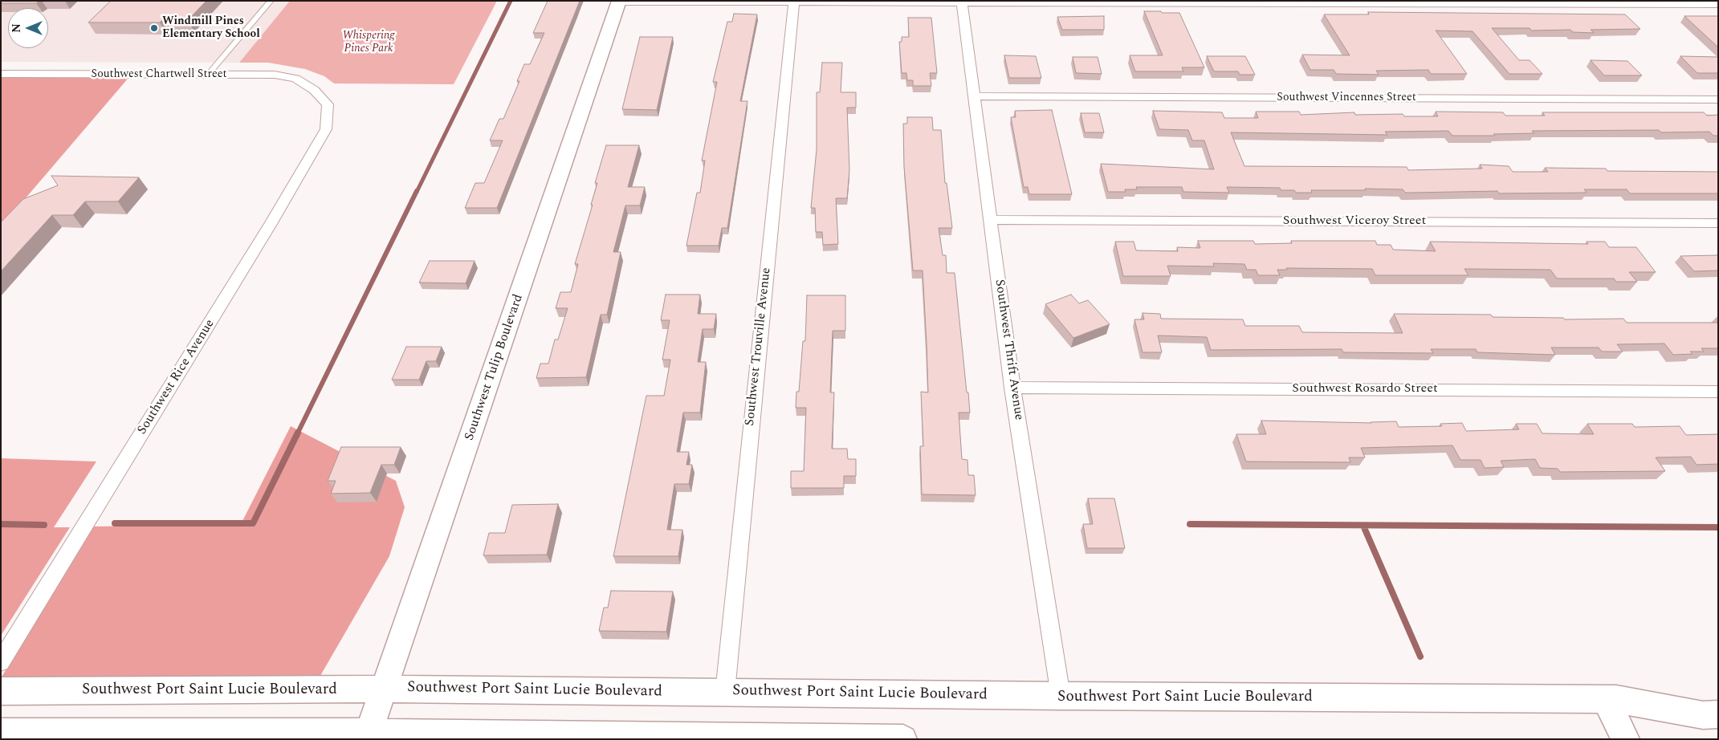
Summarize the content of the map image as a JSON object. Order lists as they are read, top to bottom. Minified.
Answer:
{"streets":{"main road":["Southwest Tulip Boulevard","Southwest Port Saint Lucie Boulevard"],"street":["Southwest Chartwell Street","Southwest Vincennes Street","Southwest Viceroy Street","Southwest Trouville Avenue","Southwest Thrift Avenue","Southwest Rice Avenue","Southwest Rosardo Street"]},"crossings":[["Southwest Chartwell Street","Southwest Rice Avenue"],["Southwest Vincennes Street","Southwest Thrift Avenue"],["Southwest Viceroy Street","Southwest Thrift Avenue"],["Southwest Trouville Avenue","Southwest Port Saint Lucie Boulevard"],["Southwest Thrift Avenue","Southwest Rosardo Street"],["Southwest Thrift Avenue","Southwest Port Saint Lucie Boulevard"],["Southwest Tulip Boulevard","Southwest Port Saint Lucie Boulevard"]],"parks":["Whispering Pines Park"],"places":["Windmill Pines Elementary School"],"north":"left"}
